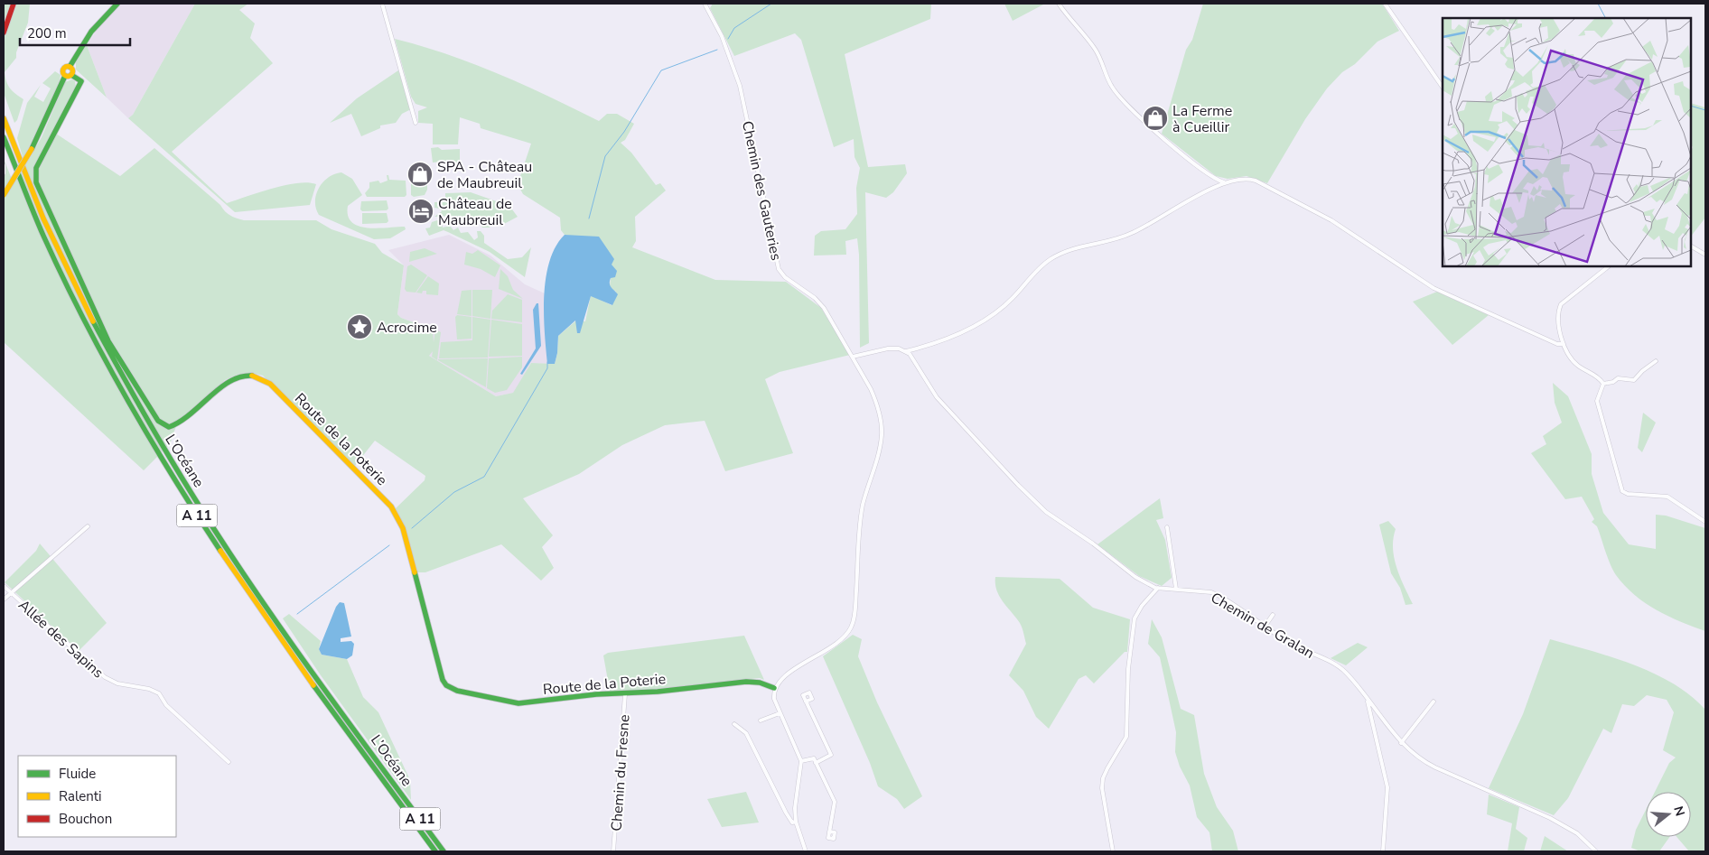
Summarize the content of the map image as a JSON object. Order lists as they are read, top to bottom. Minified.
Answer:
{"streets":{"main road":["Route de la Poterie","L’Océane","A 11"],"street":["Chemin des Gauteries","Chemin de Gralan","Allée des Sapins","Chemin du Fresne"]},"crossings":[["Chemin des Gauteries","Route de la Poterie"],["Route de la Poterie","Chemin du Fresne"]],"places":{"shop":["La Ferme à Cueillir","SPA - Château de Maubreuil"],"hotel":["Château de Maubreuil"],"place":["Acrocime"]},"legend":["Fluide","Ralenti","Bouchon"],"scale_bar":"200 m","north":"right"}
